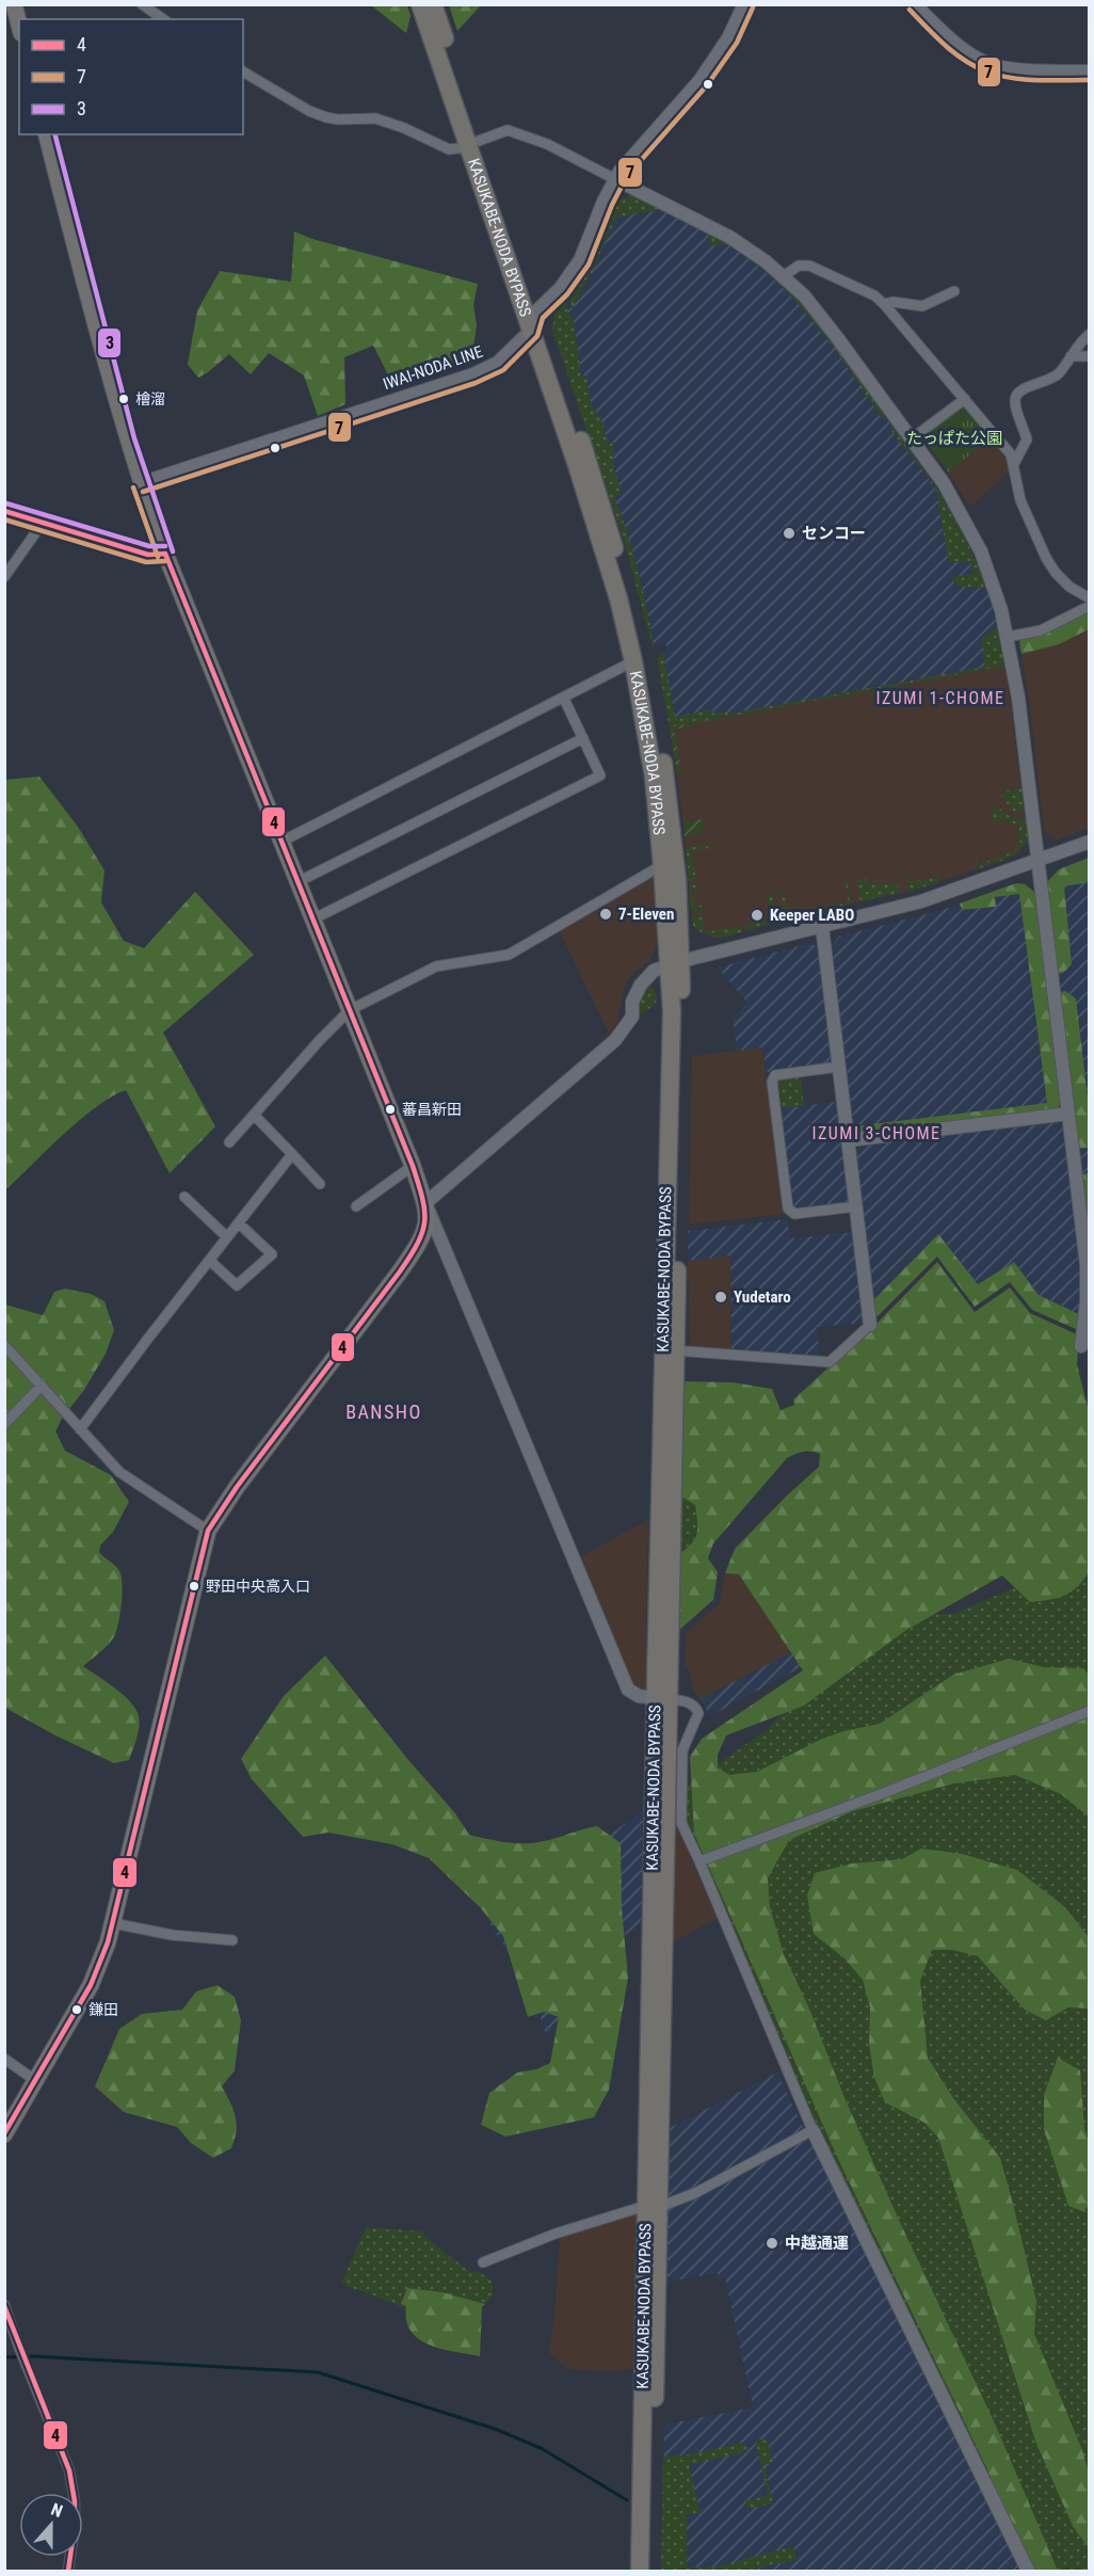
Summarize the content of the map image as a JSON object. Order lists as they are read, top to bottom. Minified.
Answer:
{"streets":{"highway":["KASUKABE-NODA BYPASS"],"main road":["IWAI-NODA LINE"]},"crossings":[["KASUKABE-NODA BYPASS","IWAI-NODA LINE"]],"districts":["IZUMI 1-CHOME","IZUMI 3-CHOME","BANSHO"],"parks":["たっぱた公園"],"places":["檜溜","センコー","7-Eleven","Keeper LABO","蕃昌新田","Yudetaro","野田中央高入口","鎌田","中越通運"],"lines":["transit line 7","transit line 3","transit line 4"],"legend":["4","7","3"],"north":"top"}
